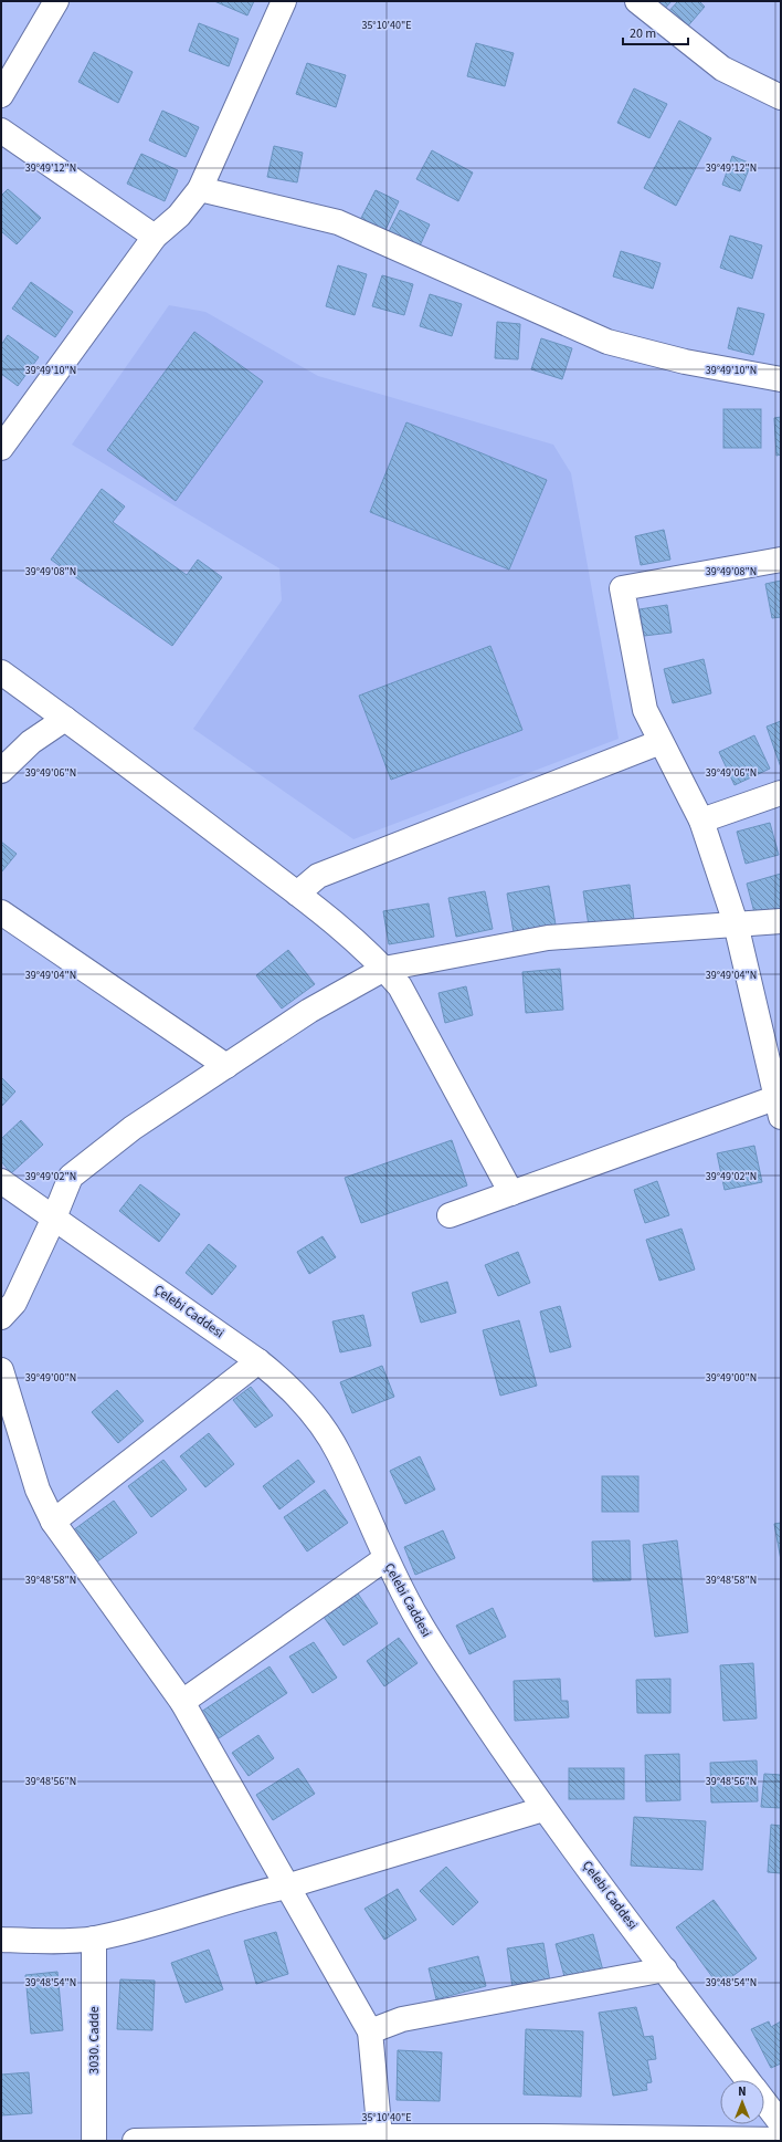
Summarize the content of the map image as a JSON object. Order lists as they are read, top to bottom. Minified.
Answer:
{"streets":{"street":["Çelebi Caddesi","3030. Cadde"]},"scale_bar":"20 m","north":"top","coordinates":["35°10'40\"E","39°49'12\"N","39°49'10\"N","39°49'08\"N","39°49'06\"N","39°49'04\"N","39°49'02\"N","39°49'00\"N","39°48'58\"N","39°48'56\"N","39°48'54\"N"]}
